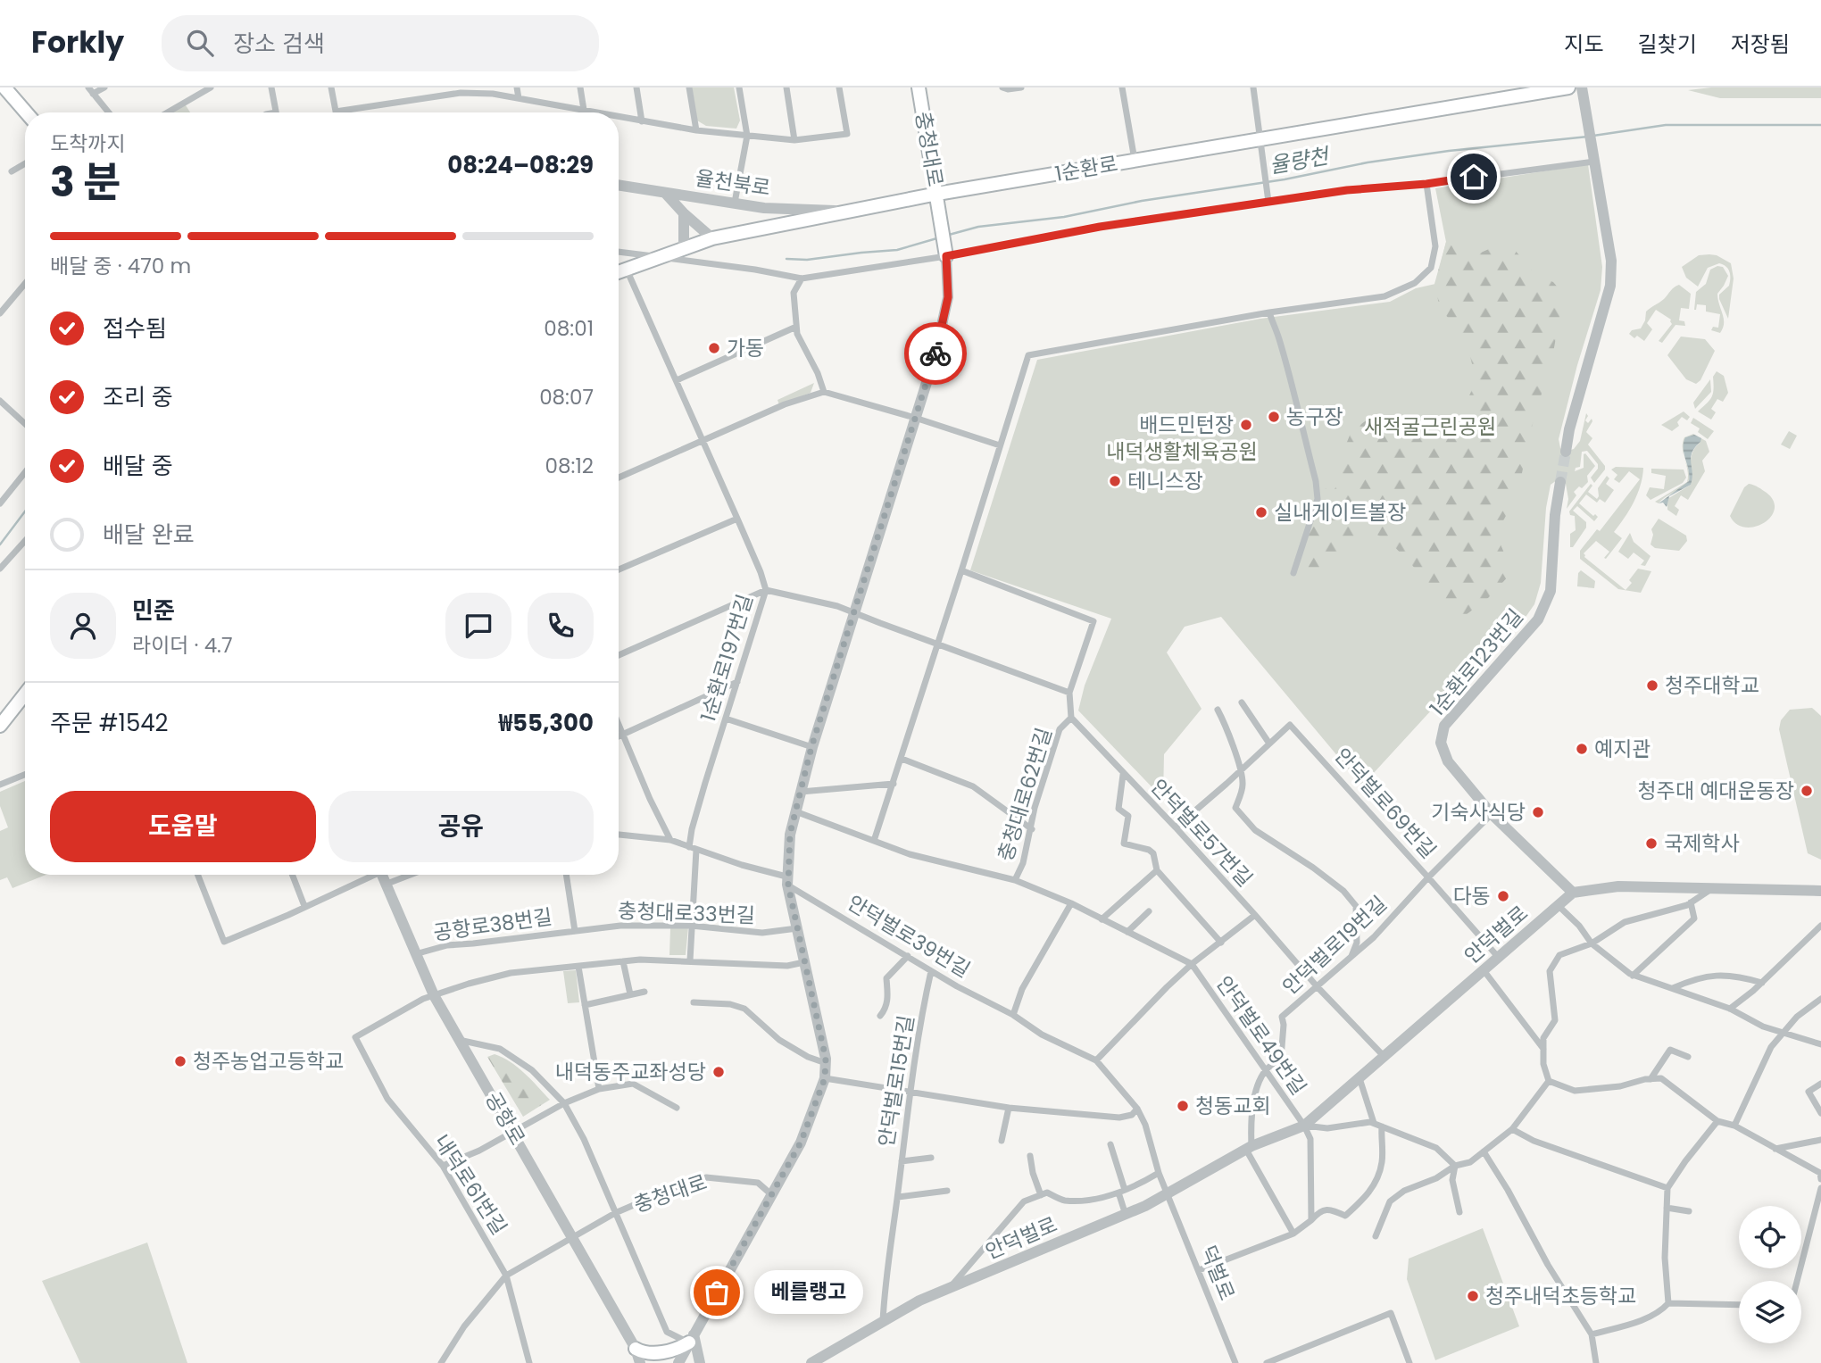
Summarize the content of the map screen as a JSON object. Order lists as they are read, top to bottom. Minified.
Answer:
{"streets":{"main road":["충청대로","1순환로","공항로"],"street":["율천북로","1순환로197번길","1순환로123번길","충청대로62번길","안덕벌로69번길","안덕벌로57번길","충청대로33번길","공항로38번길","안덕벌로","안덕벌로39번길","안덕벌로19번길","안덕벌로49번길","안덕벌로15번길","내덕로61번길","덕벌로"]},"crossings":[["충청대로","1순환로"],["충청대로","공항로"],["충청대로","내덕로61번길"],["1순환로","율천북로"],["1순환로","1순환로197번길"],["1순환로197번길","충청대로33번길"],["1순환로197번길","안덕벌로39번길"],["1순환로123번길","안덕벌로"],["1순환로123번길","안덕벌로19번길"],["충청대로62번길","안덕벌로57번길"],["안덕벌로69번길","안덕벌로57번길"],["안덕벌로69번길","안덕벌로"],["안덕벌로69번길","안덕벌로19번길"],["안덕벌로57번길","안덕벌로"],["안덕벌로57번길","안덕벌로39번길"],["안덕벌로57번길","안덕벌로19번길"],["안덕벌로57번길","안덕벌로49번길"],["충청대로33번길","공항로38번길"],["공항로38번길","공항로"],["안덕벌로","안덕벌로39번길"],["안덕벌로","안덕벌로19번길"],["안덕벌로","안덕벌로49번길"],["안덕벌로","안덕벌로15번길"],["안덕벌로","덕벌로"],["안덕벌로39번길","안덕벌로15번길"],["안덕벌로39번길","덕벌로"],["안덕벌로19번길","안덕벌로49번길"],["공항로","내덕로61번길"]],"water":["율량천"],"parks":["새적굴근린공원","내덕생활체육공원"],"places":["가동","농구장","배드민턴장","테니스장","실내게이트볼장","청주대학교","예지관","청주대 예대운동장","기숙사식당","국제학사","다동","청주농업고등학교","내덕동주교좌성당","청동교회","베를랭고","청주내덕초등학교"],"page":{"header":"Forkly","search":"장소 검색","nav":["지도","길찾기","저장됨"],"heading":["3 분","도착까지","08:24–08:29"],"panel":["민준","라이더 · 4.7","주문 #1542","₩55,300"],"bar":"배달 중 · 470 m","list":[["접수됨","08:01"],["조리 중","08:07"],["배달 중","08:12"],"배달 완료"],"buttons":["도움말","공유"],"bubble":"베를랭고"}}
